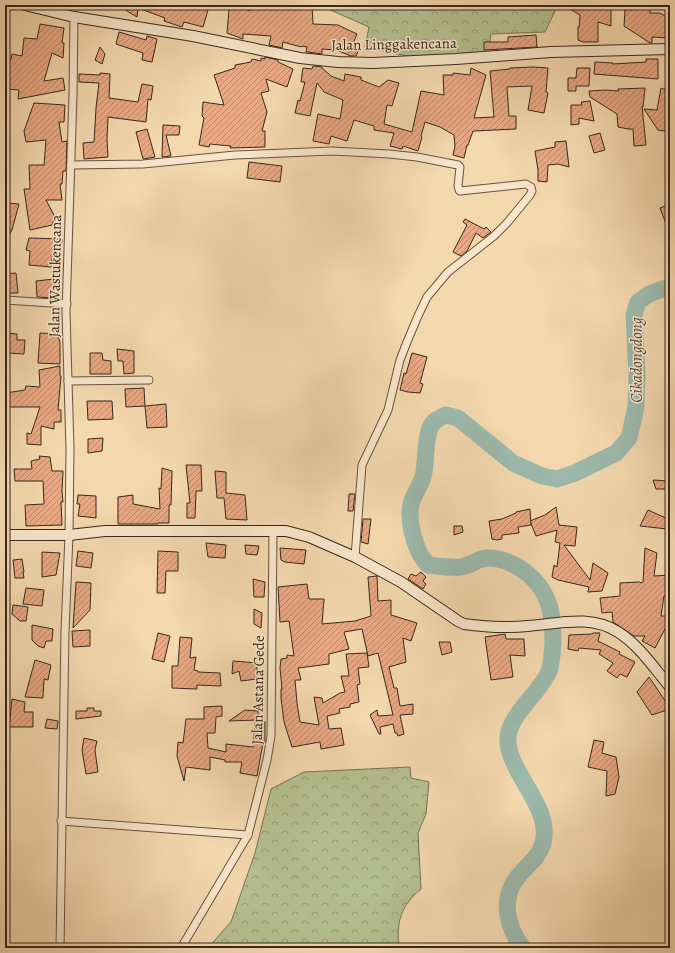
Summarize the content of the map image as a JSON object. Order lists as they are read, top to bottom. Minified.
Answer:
{"streets":{"street":["Jalan Linggakencana","Jalan Wastukencana","Jalan Astana Gede"]},"crossings":[["Jalan Linggakencana","Jalan Wastukencana"]],"water":["Cikadongdong"]}
